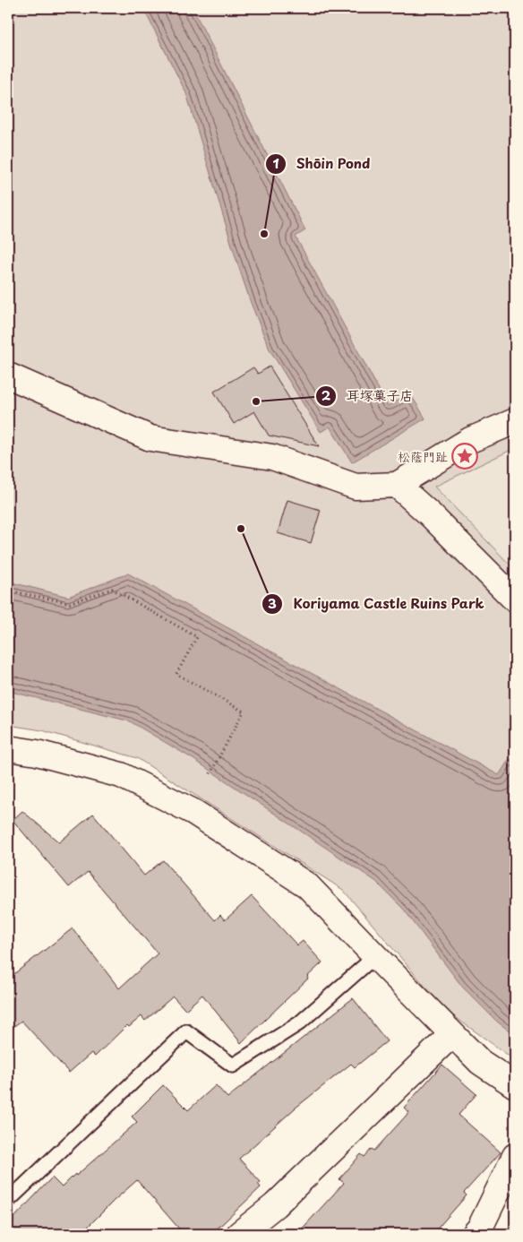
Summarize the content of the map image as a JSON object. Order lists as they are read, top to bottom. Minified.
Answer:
{"places":{"other":["Shōin Pond","耳塚菓子店","Koriyama Castle Ruins Park"],"place":["松蔭門趾"]}}
